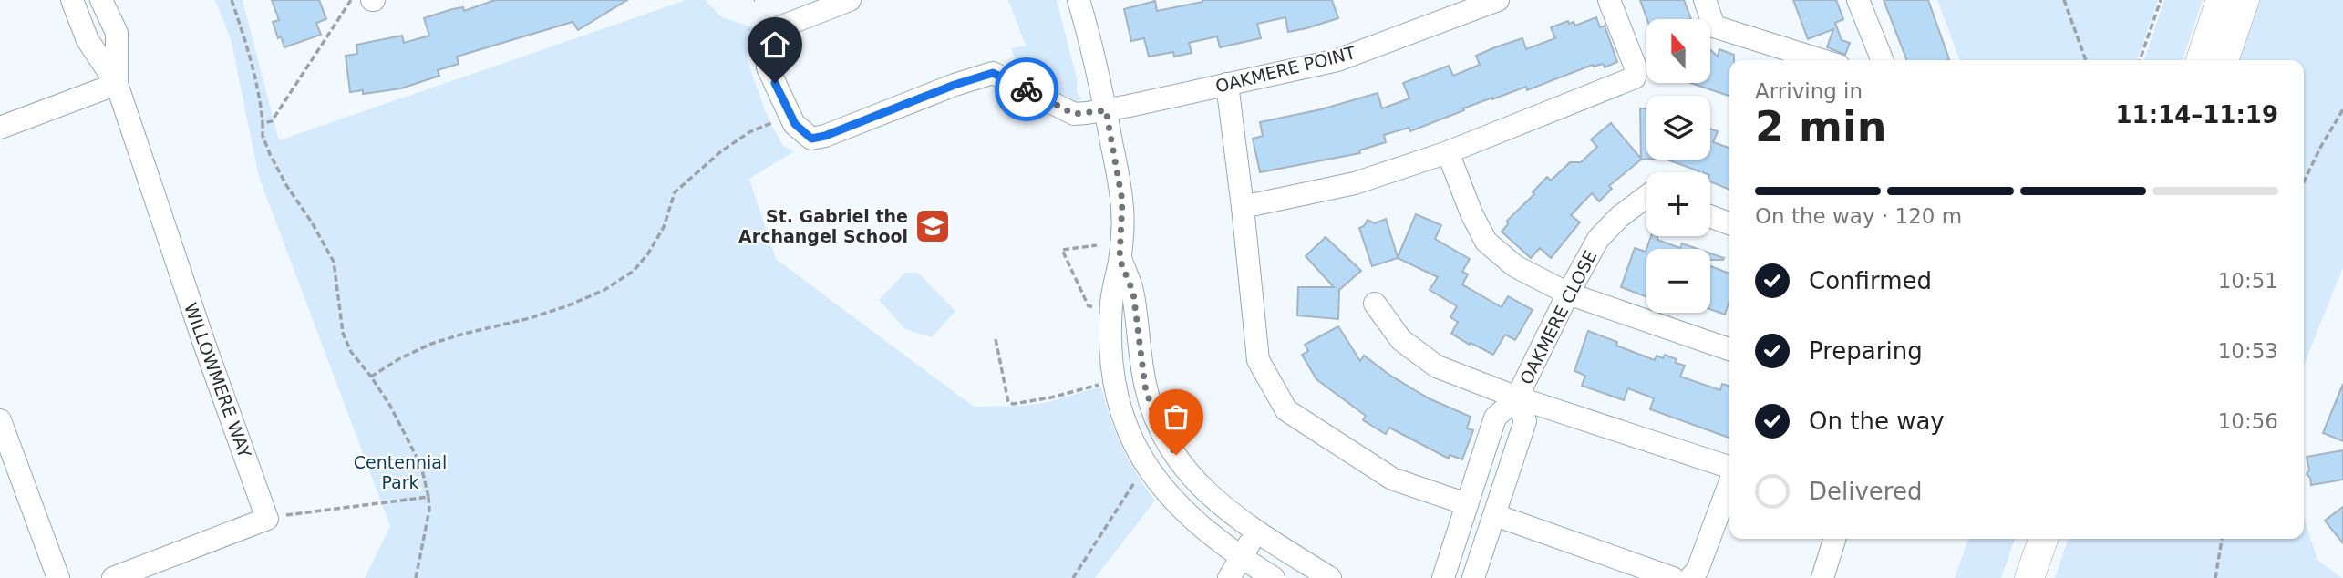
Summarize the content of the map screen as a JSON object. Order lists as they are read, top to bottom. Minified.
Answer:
{"streets":{"street":["OAKMERE POINT","OAKMERE CLOSE","WILLOWMERE WAY"]},"parks":["Centennial Park"],"places":{"school or university":["St. Gabriel the Archangel School"]},"north":"top","page":{"map_buttons":["+","−"],"heading":["2 min","Arriving in","11:14–11:19"],"bar":"On the way · 120 m","list":[["Confirmed","10:51"],["Preparing","10:53"],["On the way","10:56"],"Delivered"]}}
